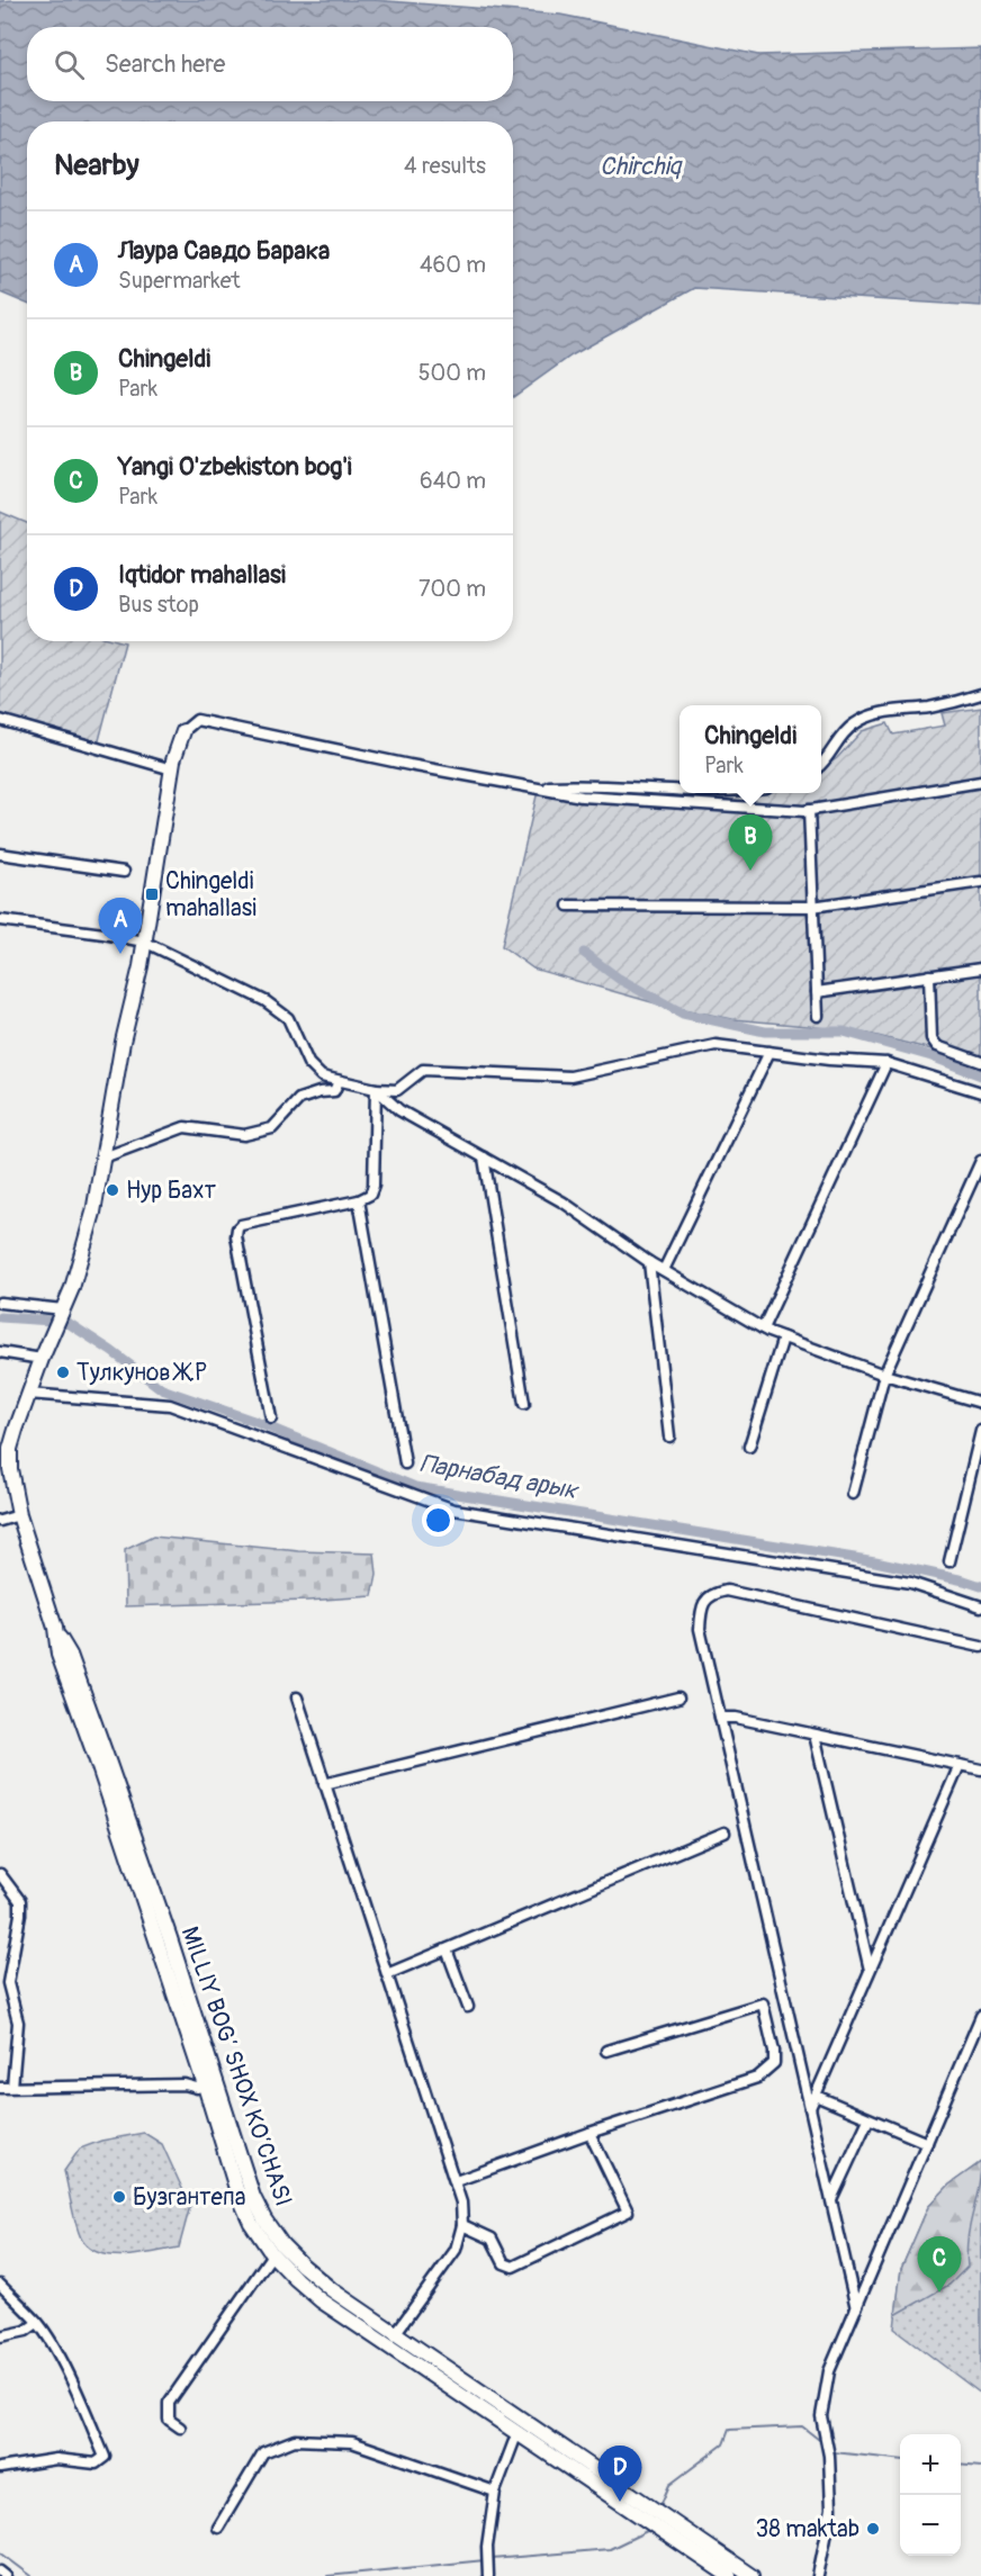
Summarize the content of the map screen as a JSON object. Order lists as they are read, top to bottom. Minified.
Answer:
{"streets":{"main road":["MILLIY BOG‘ SHOX KO‘CHASI"]},"water":["Chirchiq","Парнабад арык"],"places":{"transit":["Chingeldi mahallasi"],"other":["Нур Бахт","Тулкунов Ж.Р","Бузгантепа","38 maktab"]},"page":{"search":"Search here","heading":["Nearby","4 results"],"list":[{"mark":"A","name":"Лаура Савдо Барака","note":"Supermarket","value":"460 m"},{"mark":"B","name":"Chingeldi","note":"Park","value":"500 m"},{"mark":"C","name":"Yangi O'zbekiston bog'i","note":"Park","value":"640 m"},{"mark":"D","name":"Iqtidor mahallasi","note":"Bus stop","value":"700 m"}],"popup":["Chingeldi","Park"],"pins":["B","A","C","D"],"map_buttons":["+","−"]}}
